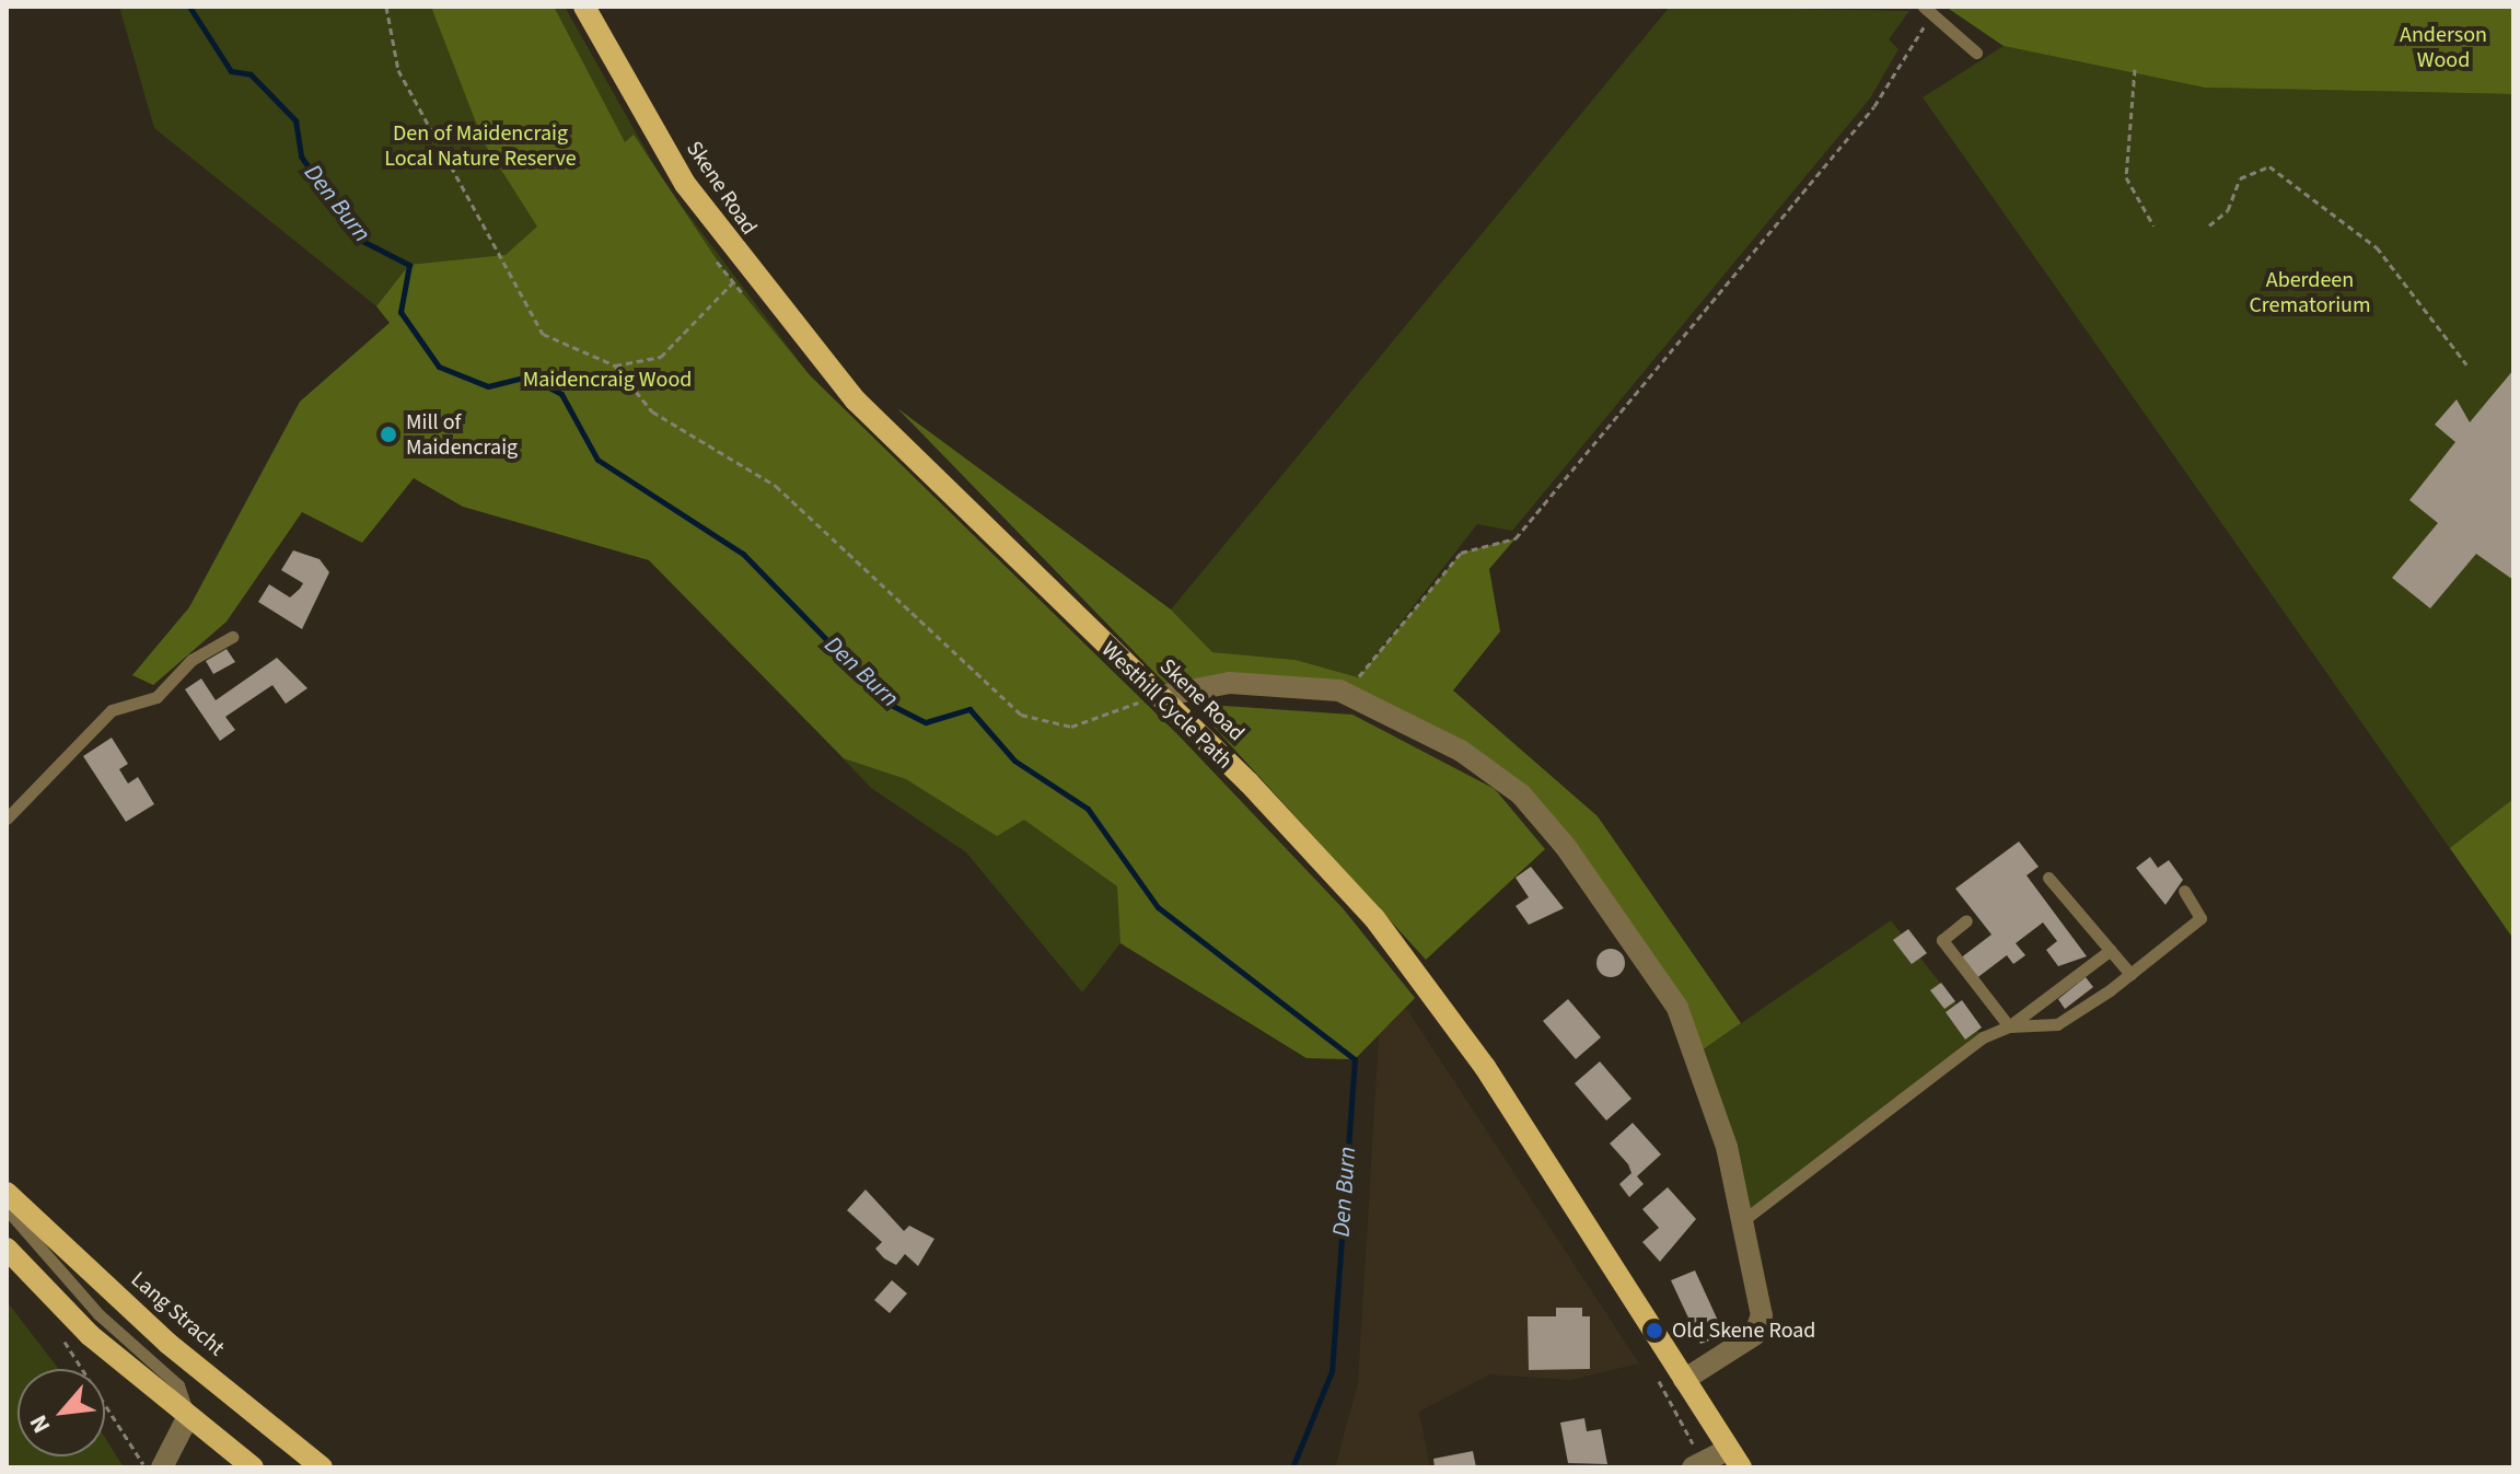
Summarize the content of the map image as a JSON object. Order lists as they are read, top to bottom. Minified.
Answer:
{"streets":{"main road":["Skene Road","Lang Stracht"],"path":["Westhill Cycle Path"]},"crossings":[["Skene Road","Westhill Cycle Path"]],"water":["Den Burn"],"parks":["Anderson Wood","Den of Maidencraig Local Nature Reserve","Aberdeen Crematorium","Maidencraig Wood"],"places":["Mill of Maidencraig","Old Skene Road"],"north":"bottom left"}
